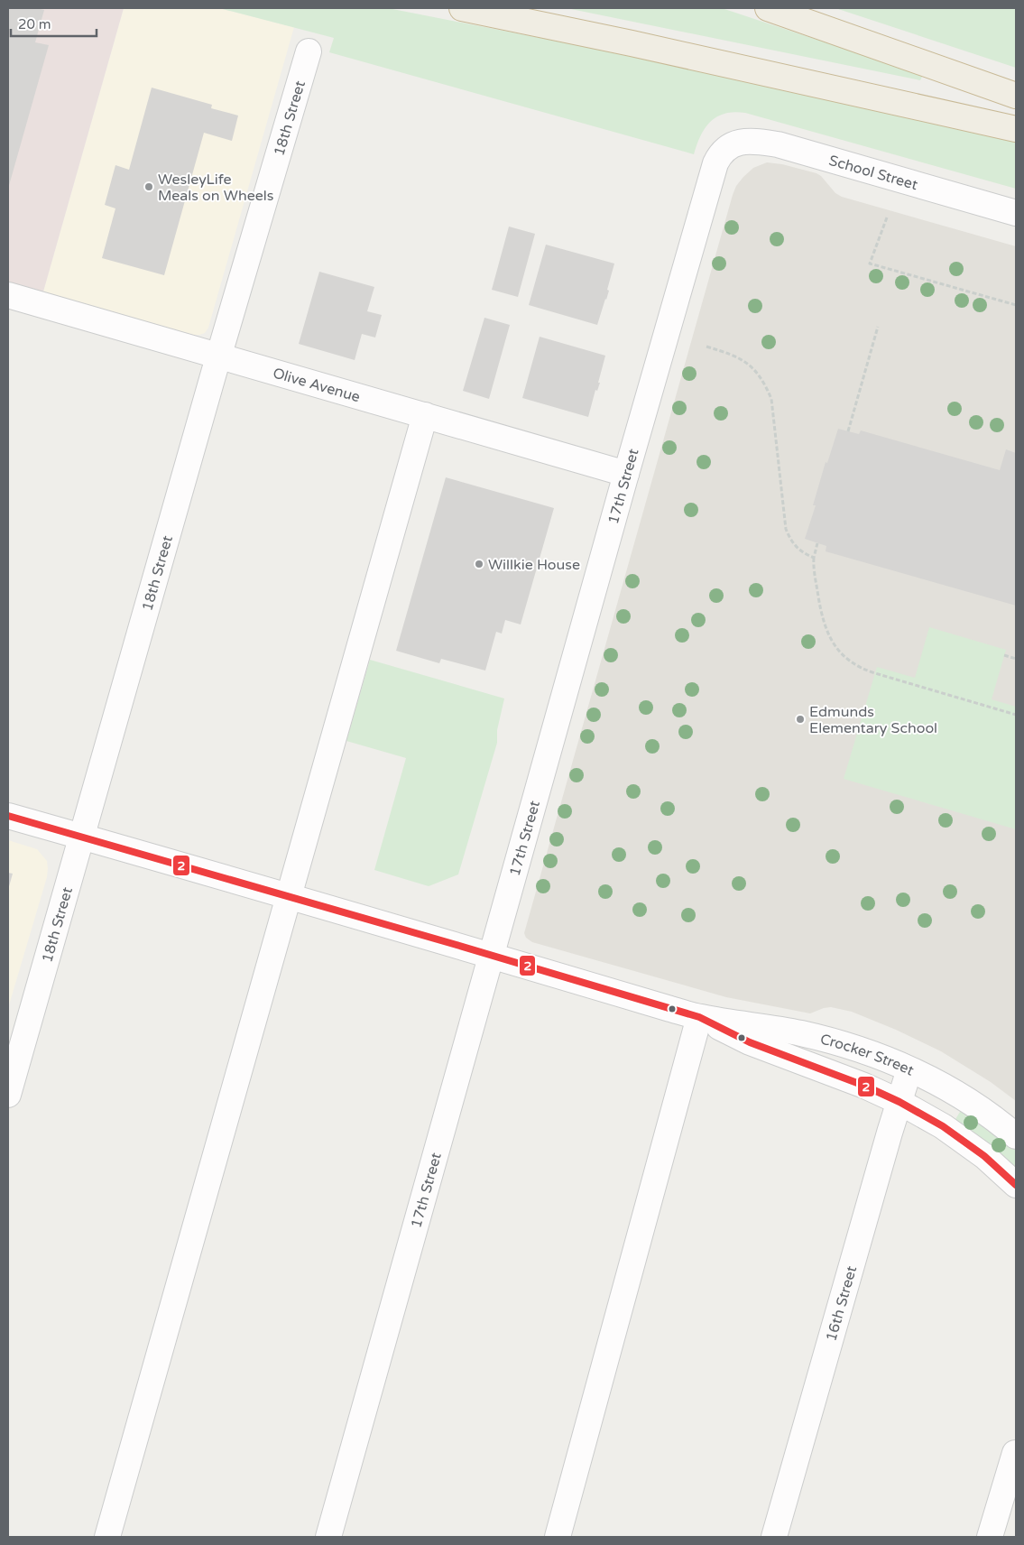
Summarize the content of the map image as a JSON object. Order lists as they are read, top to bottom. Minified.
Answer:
{"streets":{"street":["18th Street","School Street","Olive Avenue","17th Street","Crocker Street","16th Street"]},"crossings":[["18th Street","Olive Avenue"],["18th Street","Crocker Street"],["School Street","17th Street"],["Olive Avenue","17th Street"],["17th Street","Crocker Street"],["Crocker Street","16th Street"]],"places":["WesleyLife Meals on Wheels","Willkie House","Edmunds Elementary School"],"lines":["transit line 2"],"scale_bar":"20 m"}
